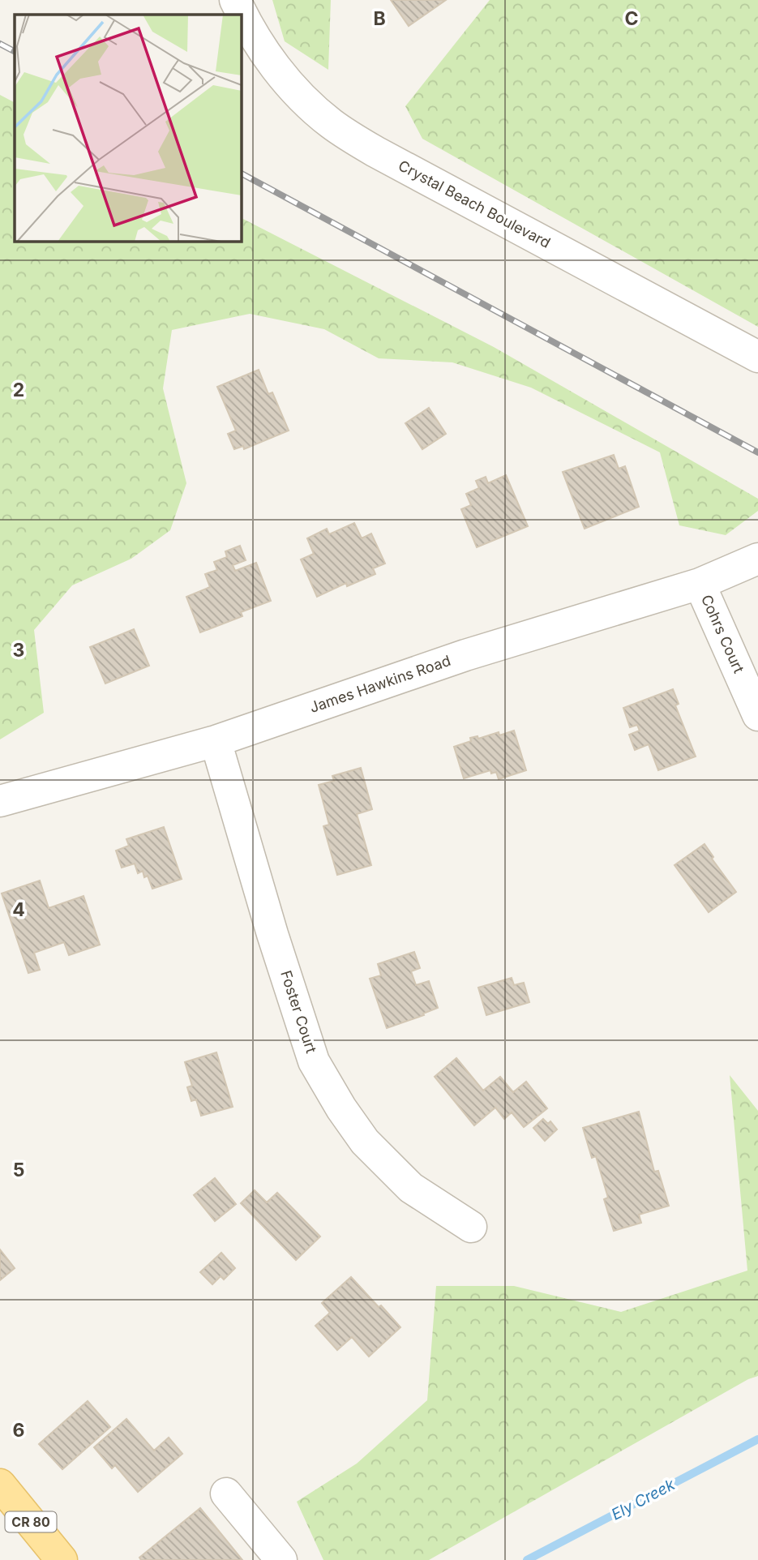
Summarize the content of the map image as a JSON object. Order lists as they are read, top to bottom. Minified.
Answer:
{"streets":{"main road":["CR 80"],"street":["Crystal Beach Boulevard","Cohrs Court","James Hawkins Road","Foster Court"]},"crossings":[["Cohrs Court","James Hawkins Road"],["James Hawkins Road","Foster Court"]],"water":["Ely Creek"],"grid":{"columns":["B","C"],"rows":["2","3","4","5","6"]}}
